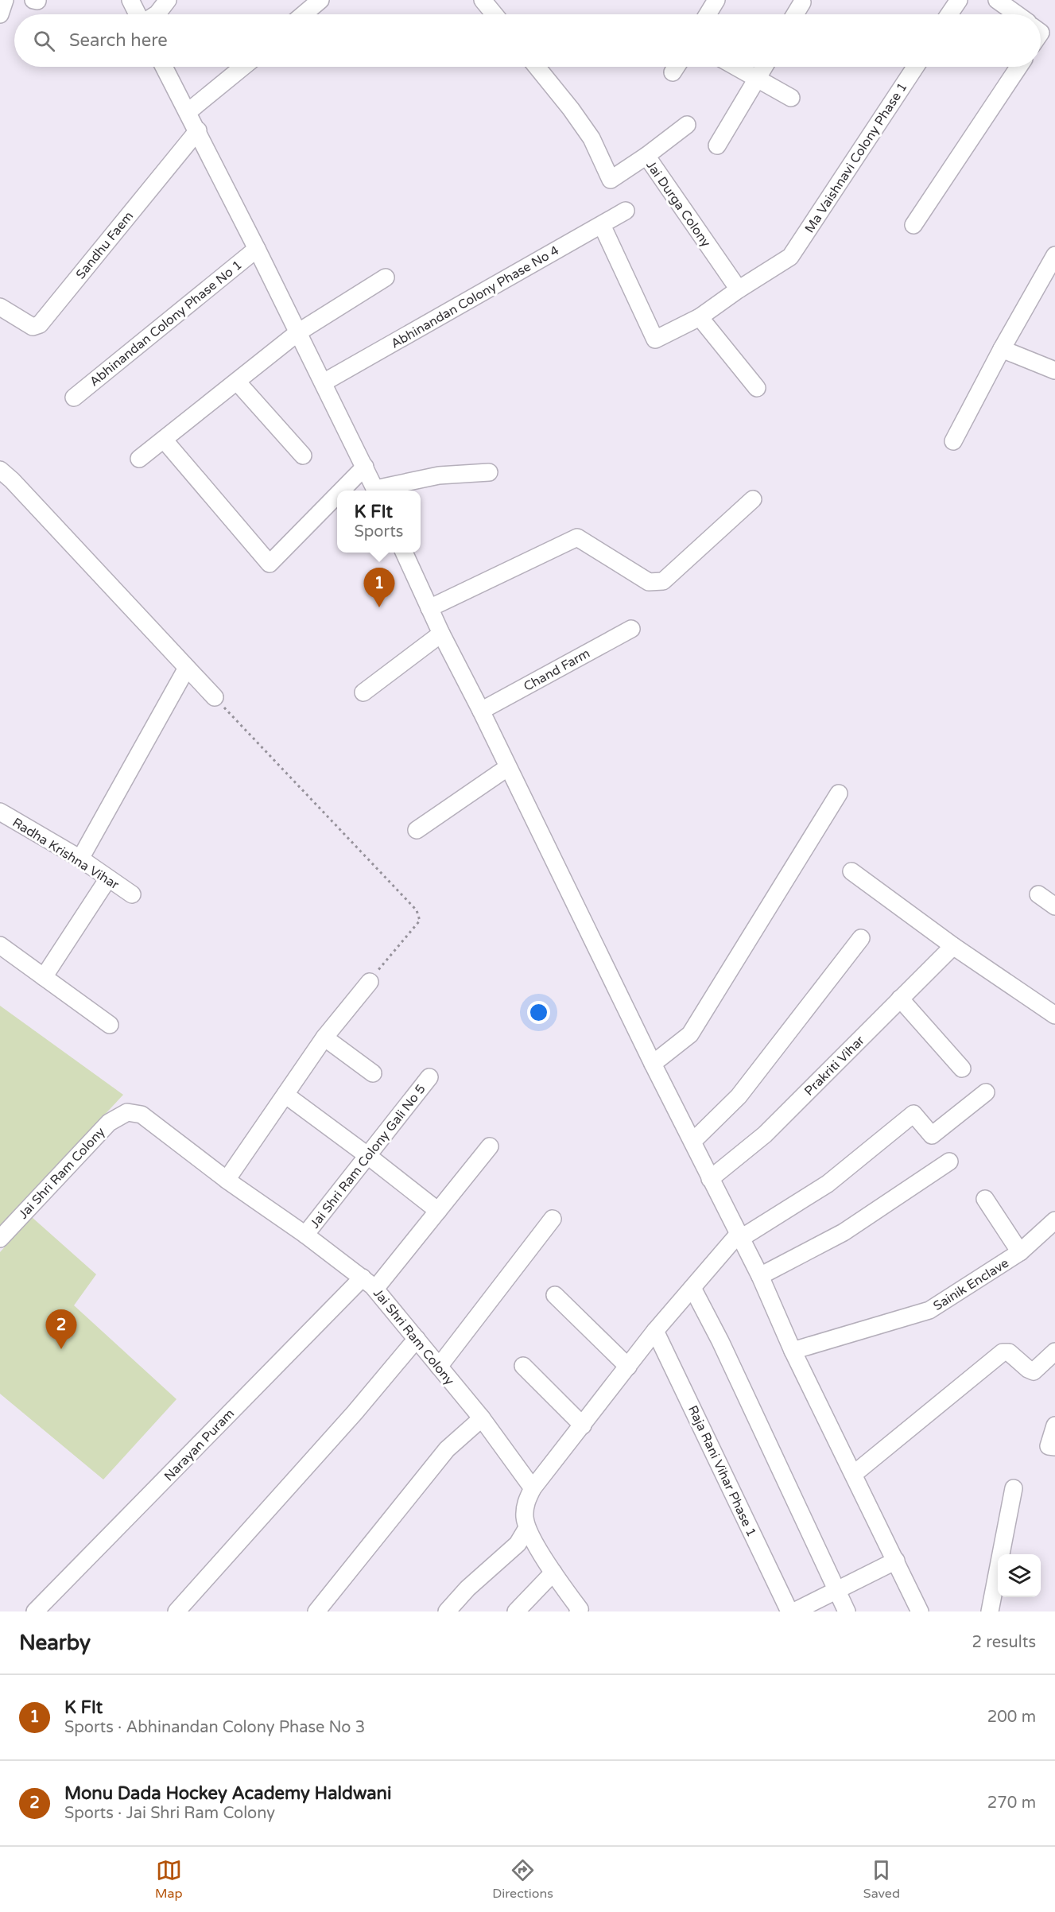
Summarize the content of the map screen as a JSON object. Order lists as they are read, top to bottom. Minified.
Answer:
{"streets":{"street":["Ma Vaishnavi Colony Phase 1","Jai Durga Colony","Sandhu Faem","Abhinandan Colony Phase No 4","Abhinandan Colony Phase No 1","Chand Farm","Radha Krishna Vihar","Prakriti Vihar","Jai Shri Ram Colony Gali No 5","Jai Shri Ram Colony","Sainik Enclave","Narayan Puram","Raja Rani Vihar Phase 1"]},"crossings":[["Ma Vaishnavi Colony Phase 1","Jai Durga Colony"],["Jai Shri Ram Colony Gali No 5","Jai Shri Ram Colony"],["Jai Shri Ram Colony","Narayan Puram"]],"page":{"search":"Search here","popup":["K FIt","Sports"],"pins":["1","2"],"heading":["Nearby","2 results"],"list":[{"mark":"1","name":"K FIt","note":"Sports · Abhinandan Colony Phase No 3","value":"200 m"},{"mark":"2","name":"Monu Dada Hockey Academy Haldwani","note":"Sports · Jai Shri Ram Colony","value":"270 m"}],"nav":["Map","Directions","Saved"]}}
